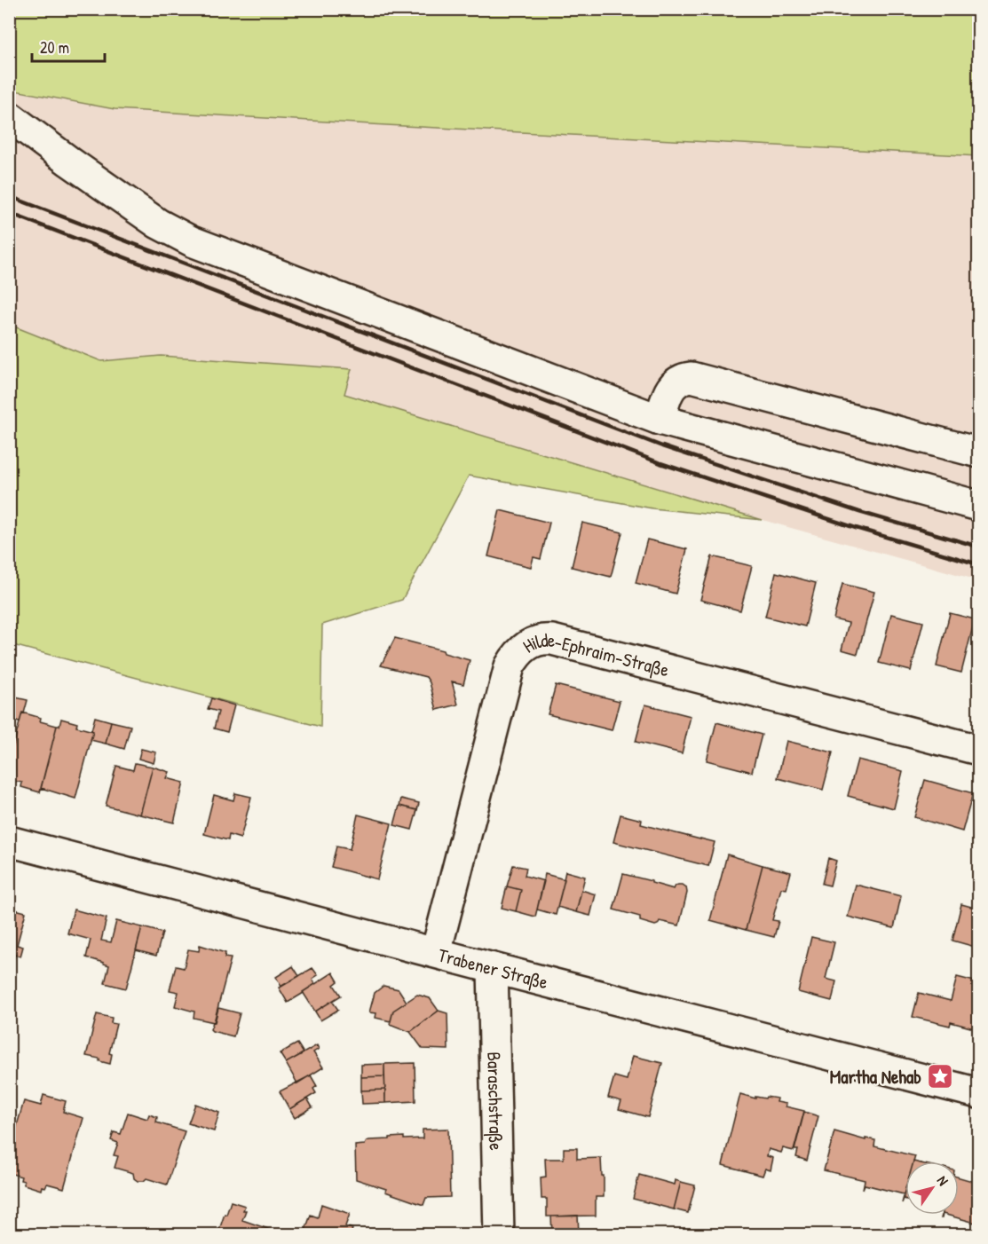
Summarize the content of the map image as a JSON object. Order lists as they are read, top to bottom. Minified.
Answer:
{"streets":{"street":["Hilde-Ephraim-Straße","Trabener Straße","Baraschstraße"]},"crossings":[["Hilde-Ephraim-Straße","Trabener Straße"],["Trabener Straße","Baraschstraße"]],"places":{"place":["Martha Nehab"]},"scale_bar":"20 m","north":"top right"}
